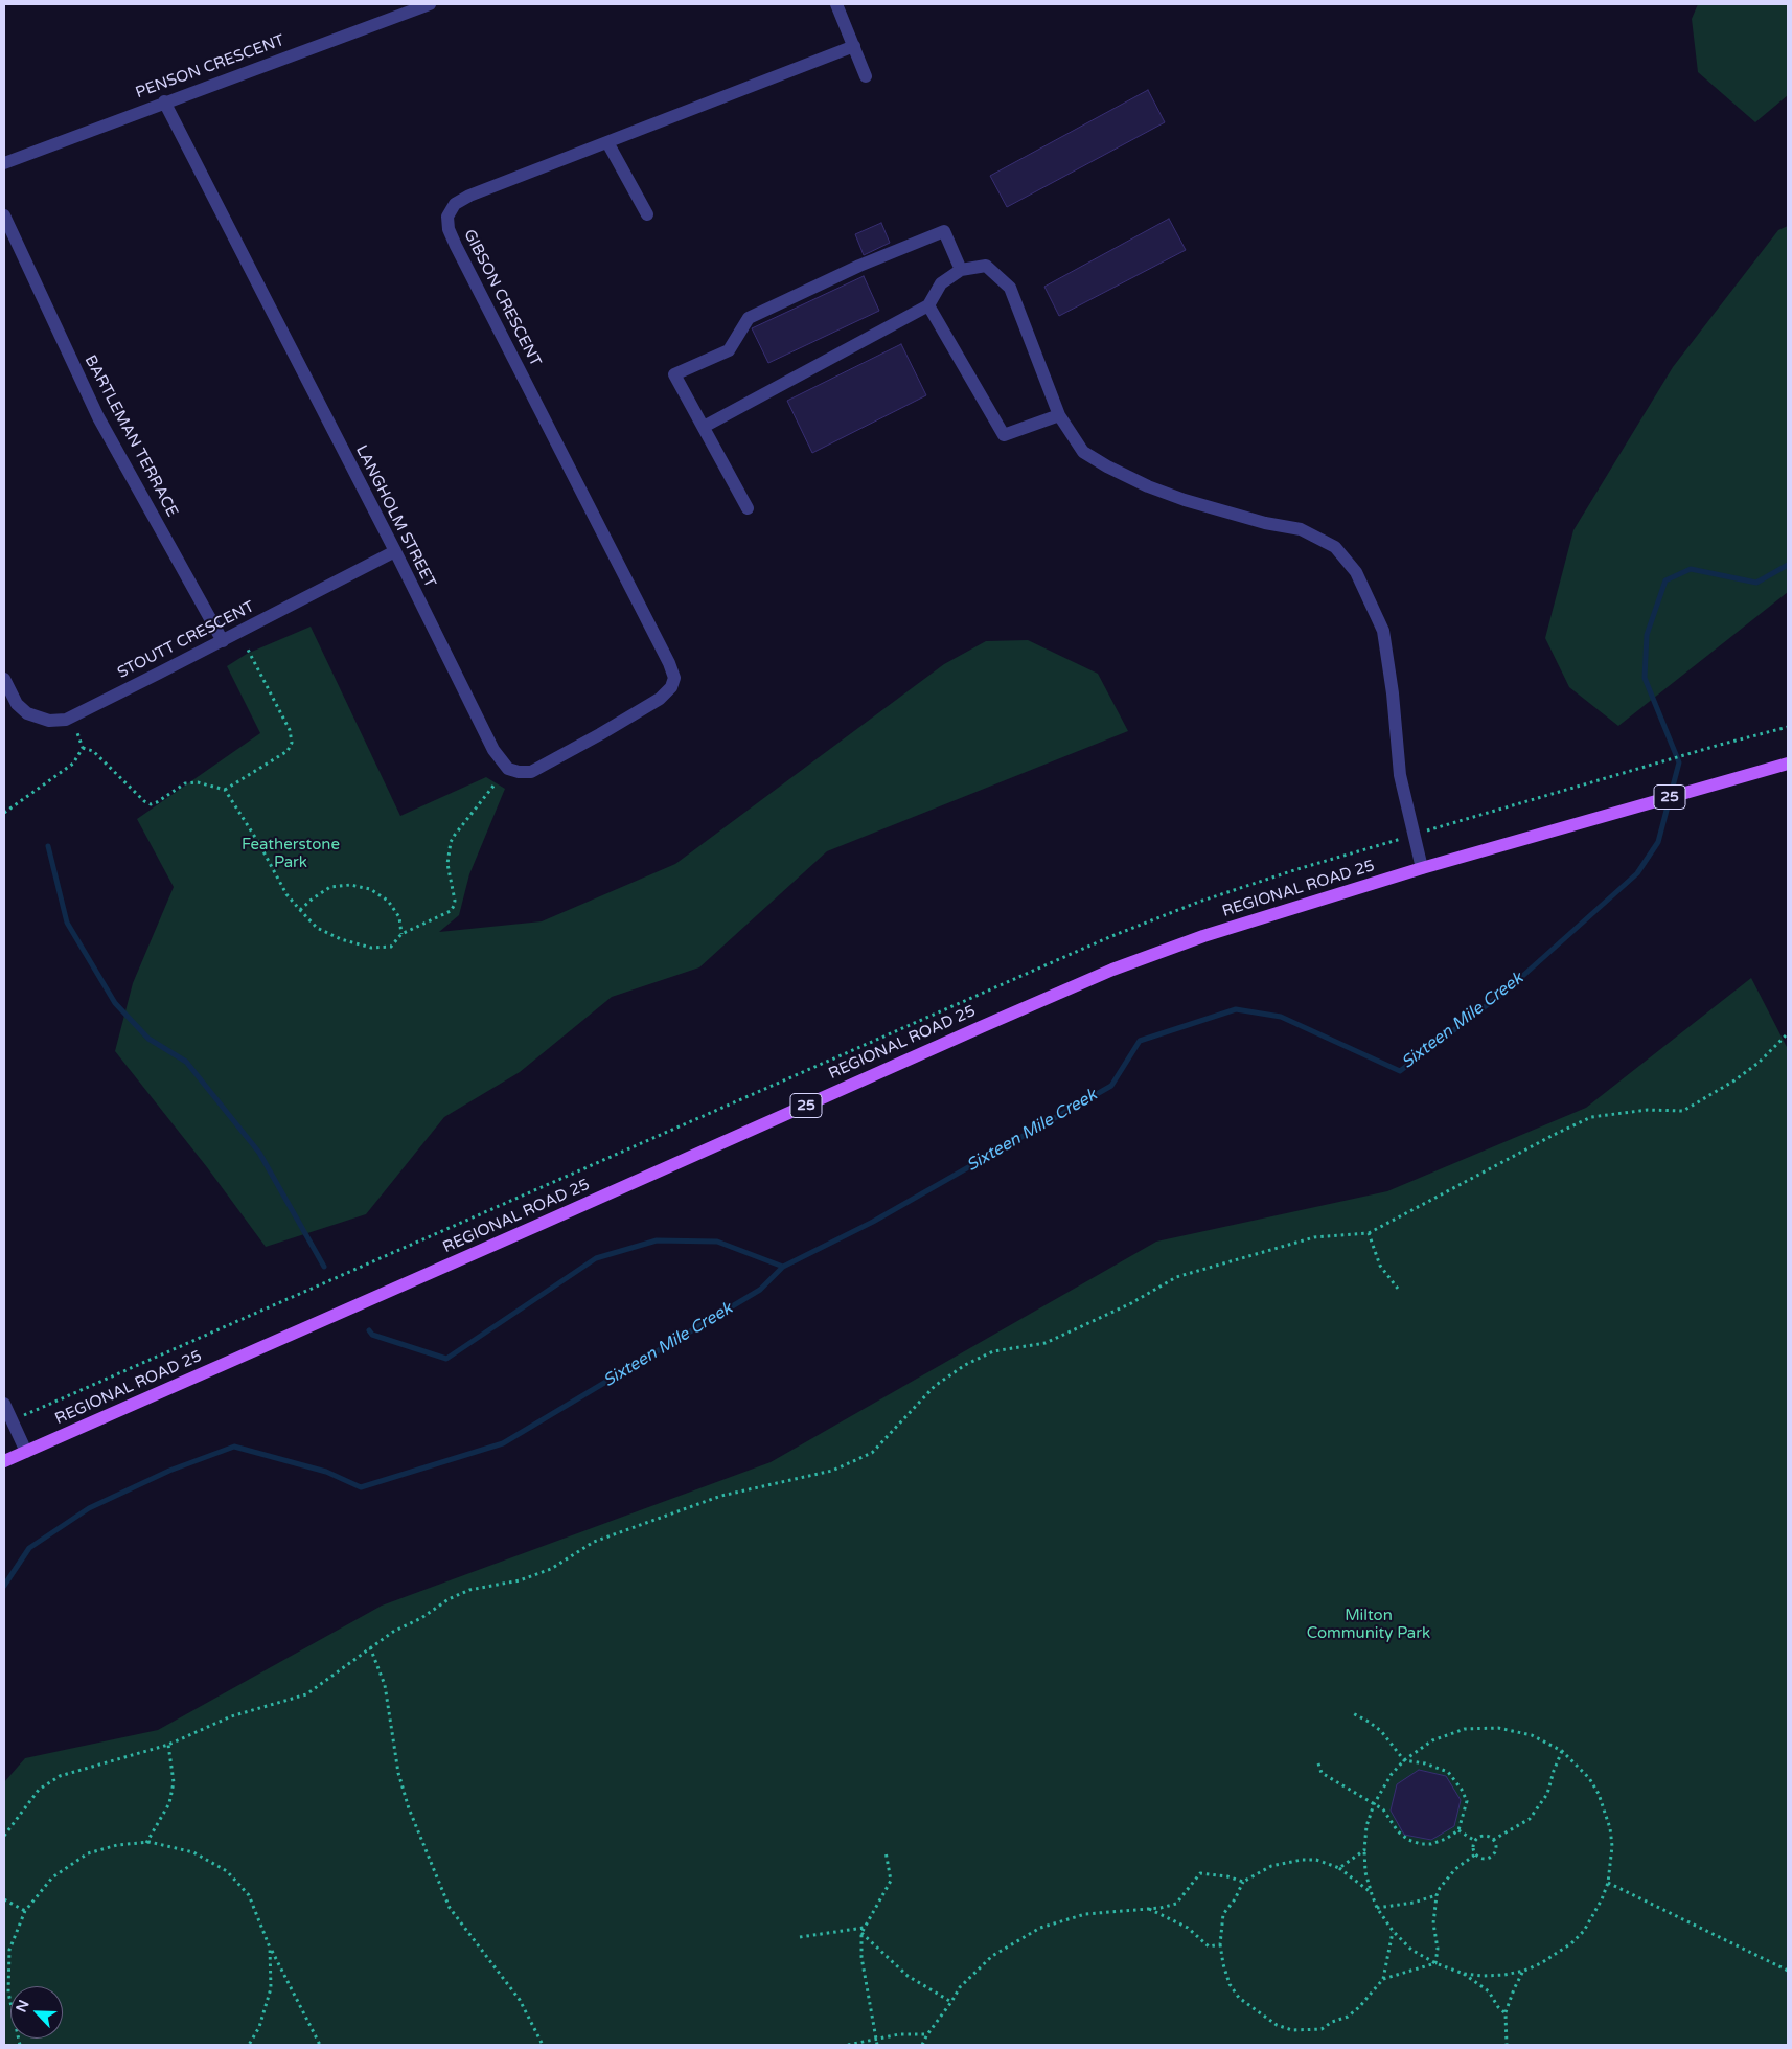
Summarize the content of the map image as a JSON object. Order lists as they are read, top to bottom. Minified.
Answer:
{"streets":{"main road":["25","REGIONAL ROAD 25"],"street":["PENSON CRESCENT","GIBSON CRESCENT","BARTLEMAN TERRACE","LANGHOLM STREET","STOUTT CRESCENT"]},"crossings":[["PENSON CRESCENT","LANGHOLM STREET"],["GIBSON CRESCENT","LANGHOLM STREET"],["BARTLEMAN TERRACE","STOUTT CRESCENT"],["LANGHOLM STREET","STOUTT CRESCENT"]],"water":["Sixteen Mile Creek"],"parks":["Featherstone Park","Milton Community Park"],"north":"top left"}
